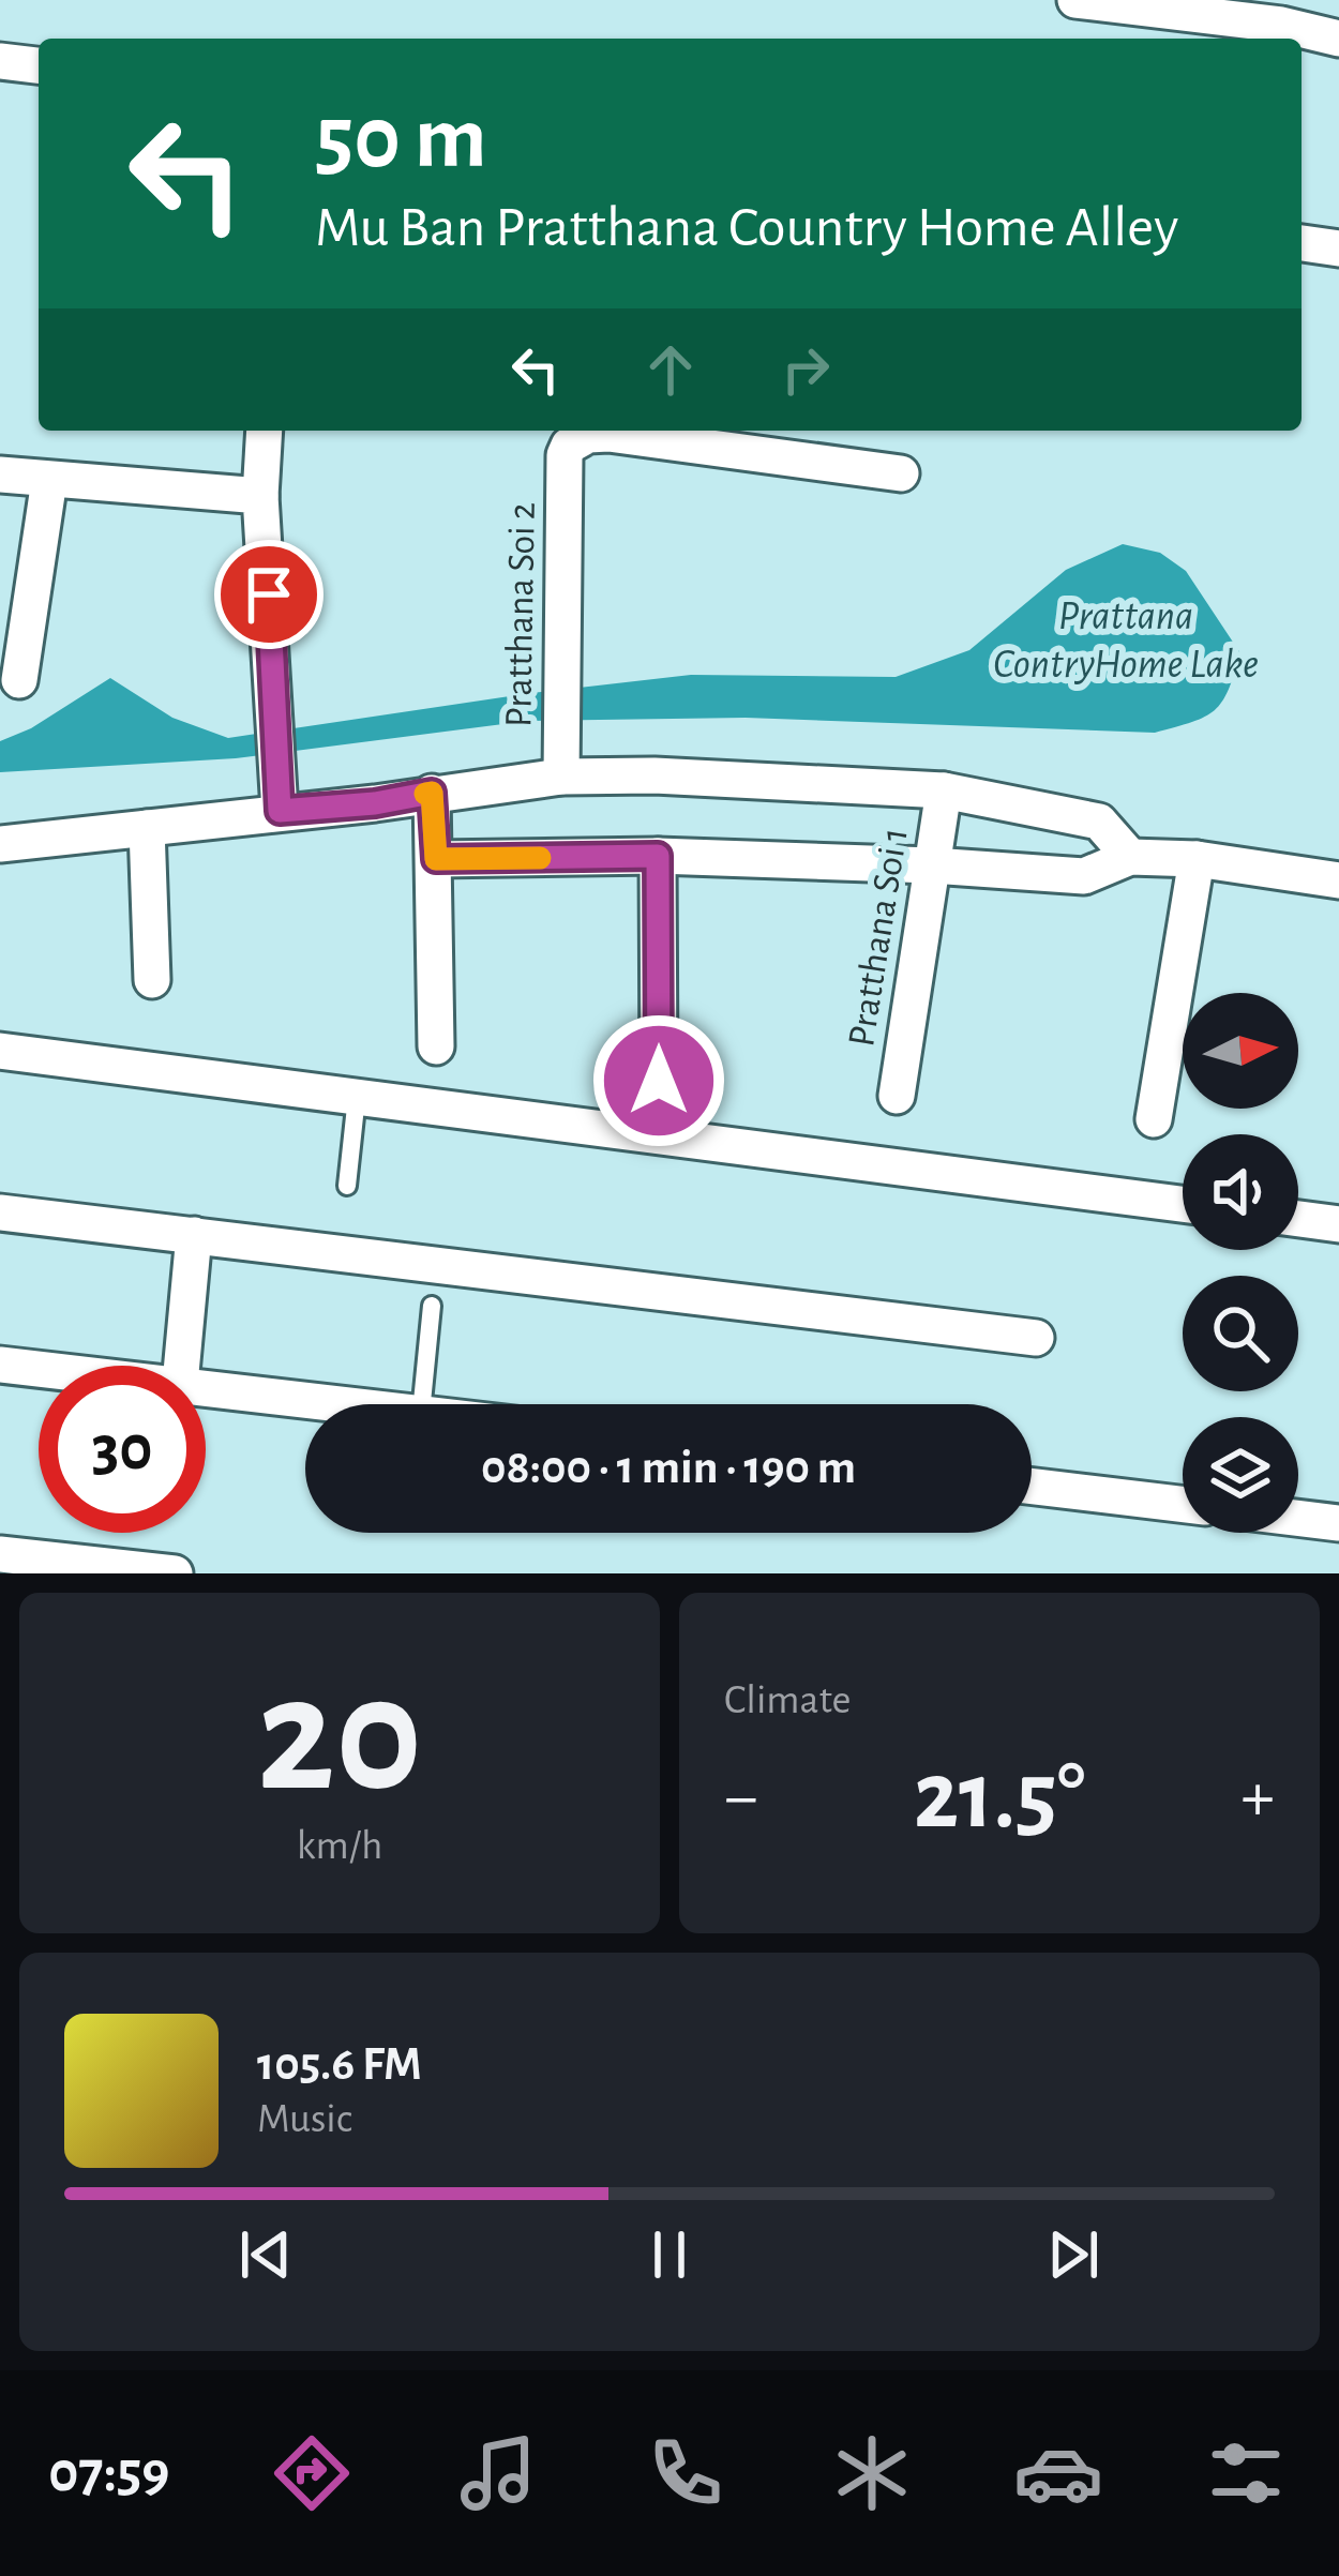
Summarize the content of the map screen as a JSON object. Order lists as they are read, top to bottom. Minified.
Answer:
{"streets":{"street":["Pratthana Soi 2","Pratthana Soi 1"]},"water":["Prattana ContryHome Lake"],"north":"right","page":{"turn":["50 m","Mu Ban Pratthana Country Home Alley"],"limit":"30","trip":"08:00 · 1 min · 190 m","tile":[["20","km/h"],"Climate"],"heat":["−","21.5°","+"],"song":["105.6 FM","Music"],"tabs":"07:59"}}
